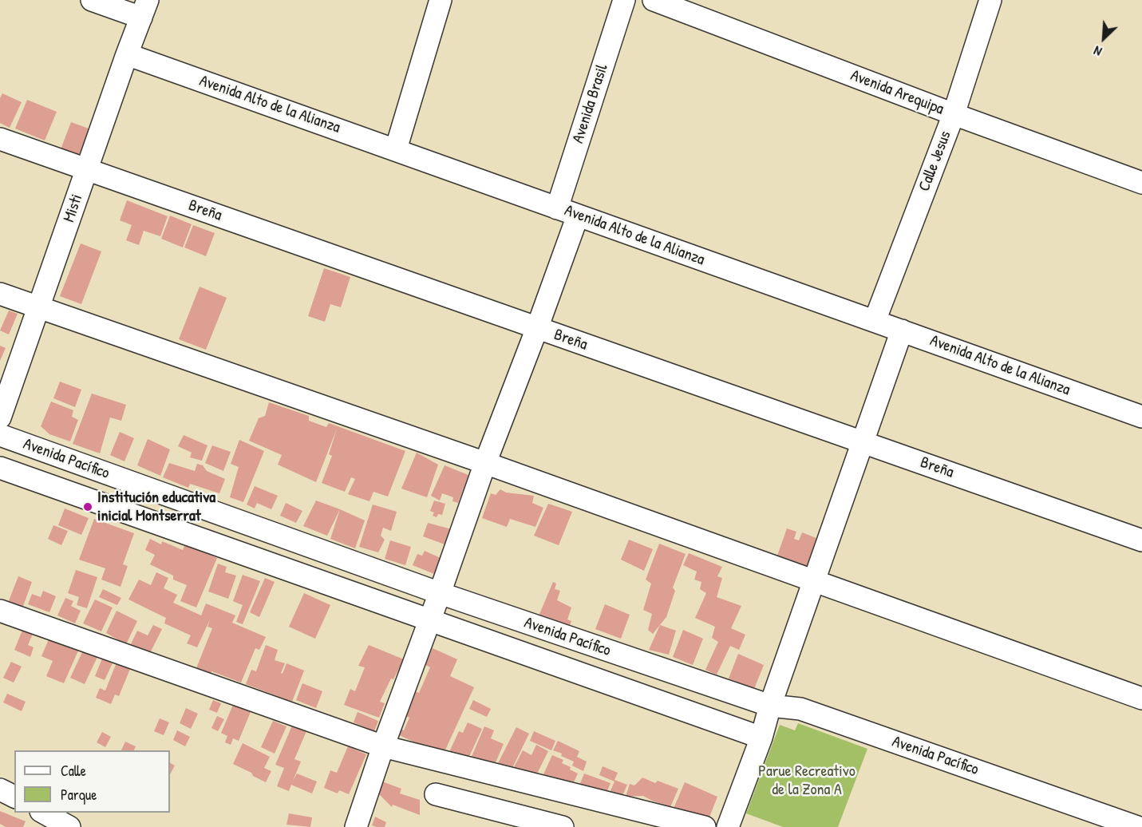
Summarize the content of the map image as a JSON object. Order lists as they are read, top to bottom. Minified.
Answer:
{"streets":{"street":["Avenida Arequipa","Avenida Brasil","Avenida Alto de la Alianza","Calle Jesus","Misti","Breña","Avenida Pacífico"]},"crossings":[["Avenida Arequipa","Calle Jesus"],["Avenida Brasil","Avenida Alto de la Alianza"],["Avenida Alto de la Alianza","Calle Jesus"],["Avenida Alto de la Alianza","Misti"],["Misti","Breña"]],"parks":["Parue Recreativo de la Zona A"],"places":["Institución educativa inicial Montserrat"],"legend":["Calle","Parque"],"north":"bottom left"}
